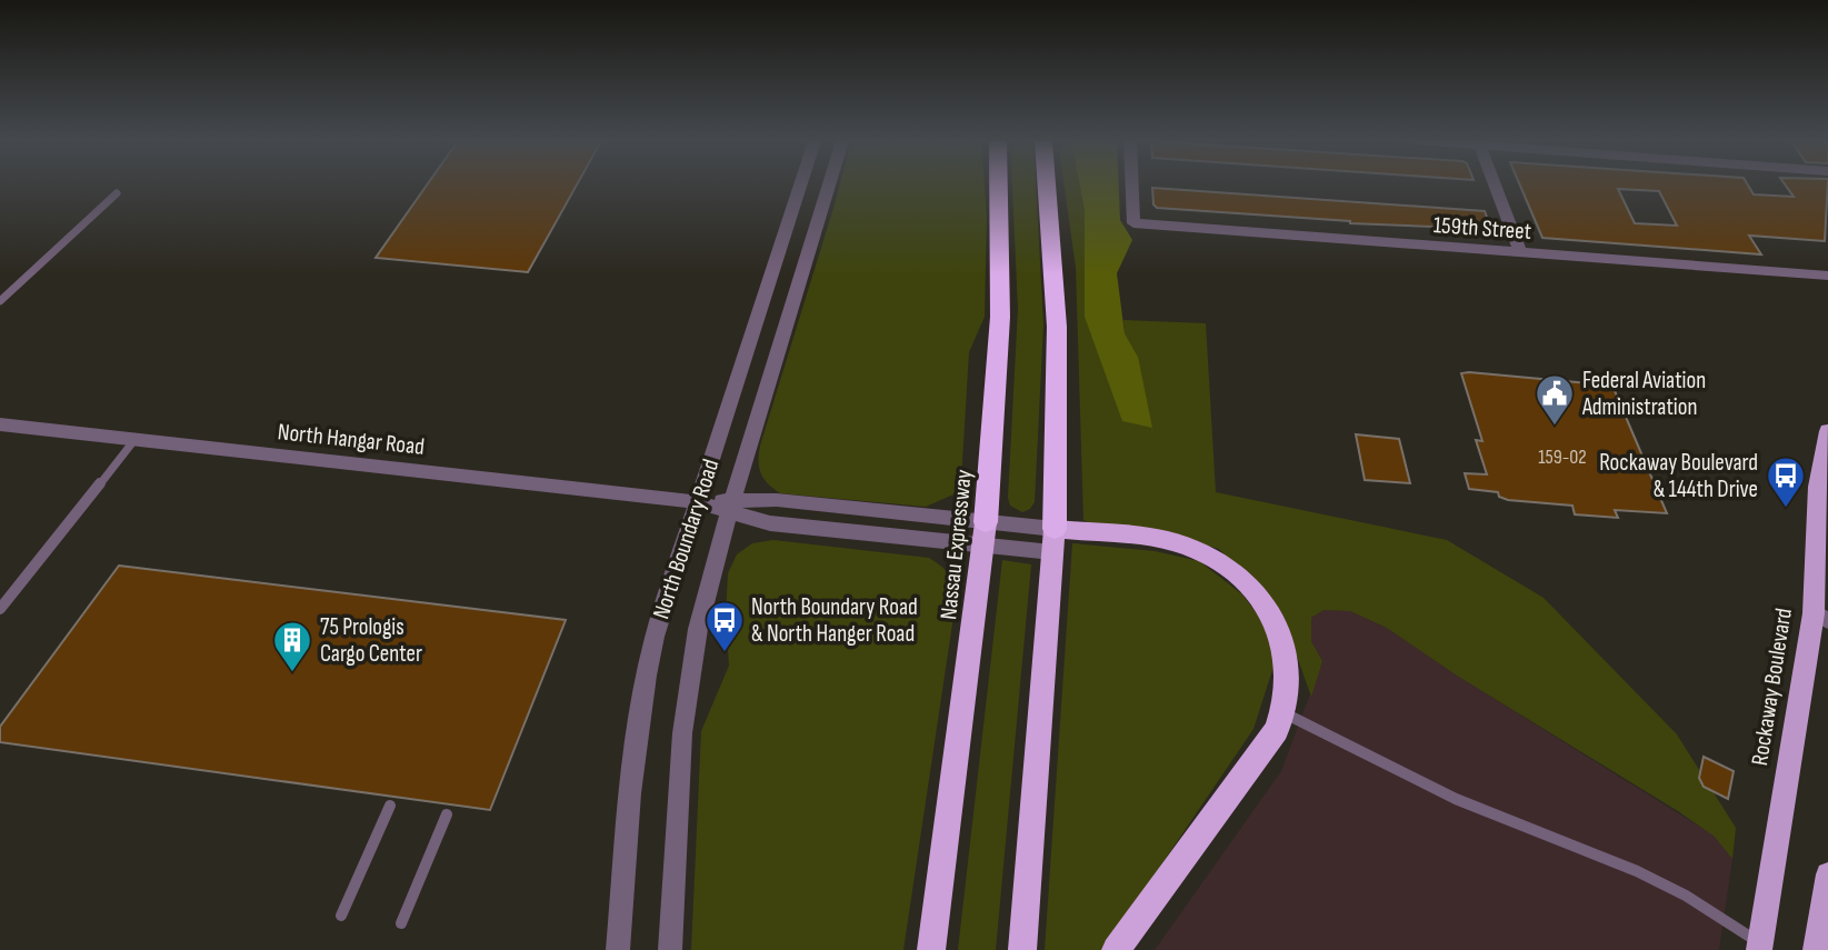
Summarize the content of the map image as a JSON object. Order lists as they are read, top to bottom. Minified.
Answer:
{"streets":{"highway":["Nassau Expressway"],"main road":["Rockaway Boulevard"],"street":["159th Street","North Hangar Road","North Boundary Road"]},"crossings":[["North Hangar Road","North Boundary Road"],["North Hangar Road","Nassau Expressway"]],"places":{"public building":["Federal Aviation Administration"],"bus stop":["Rockaway Boulevard & 144th Drive","North Boundary Road & North Hanger Road"],"building":["75 Prologis Cargo Center"]},"house_numbers":["159-02"]}
